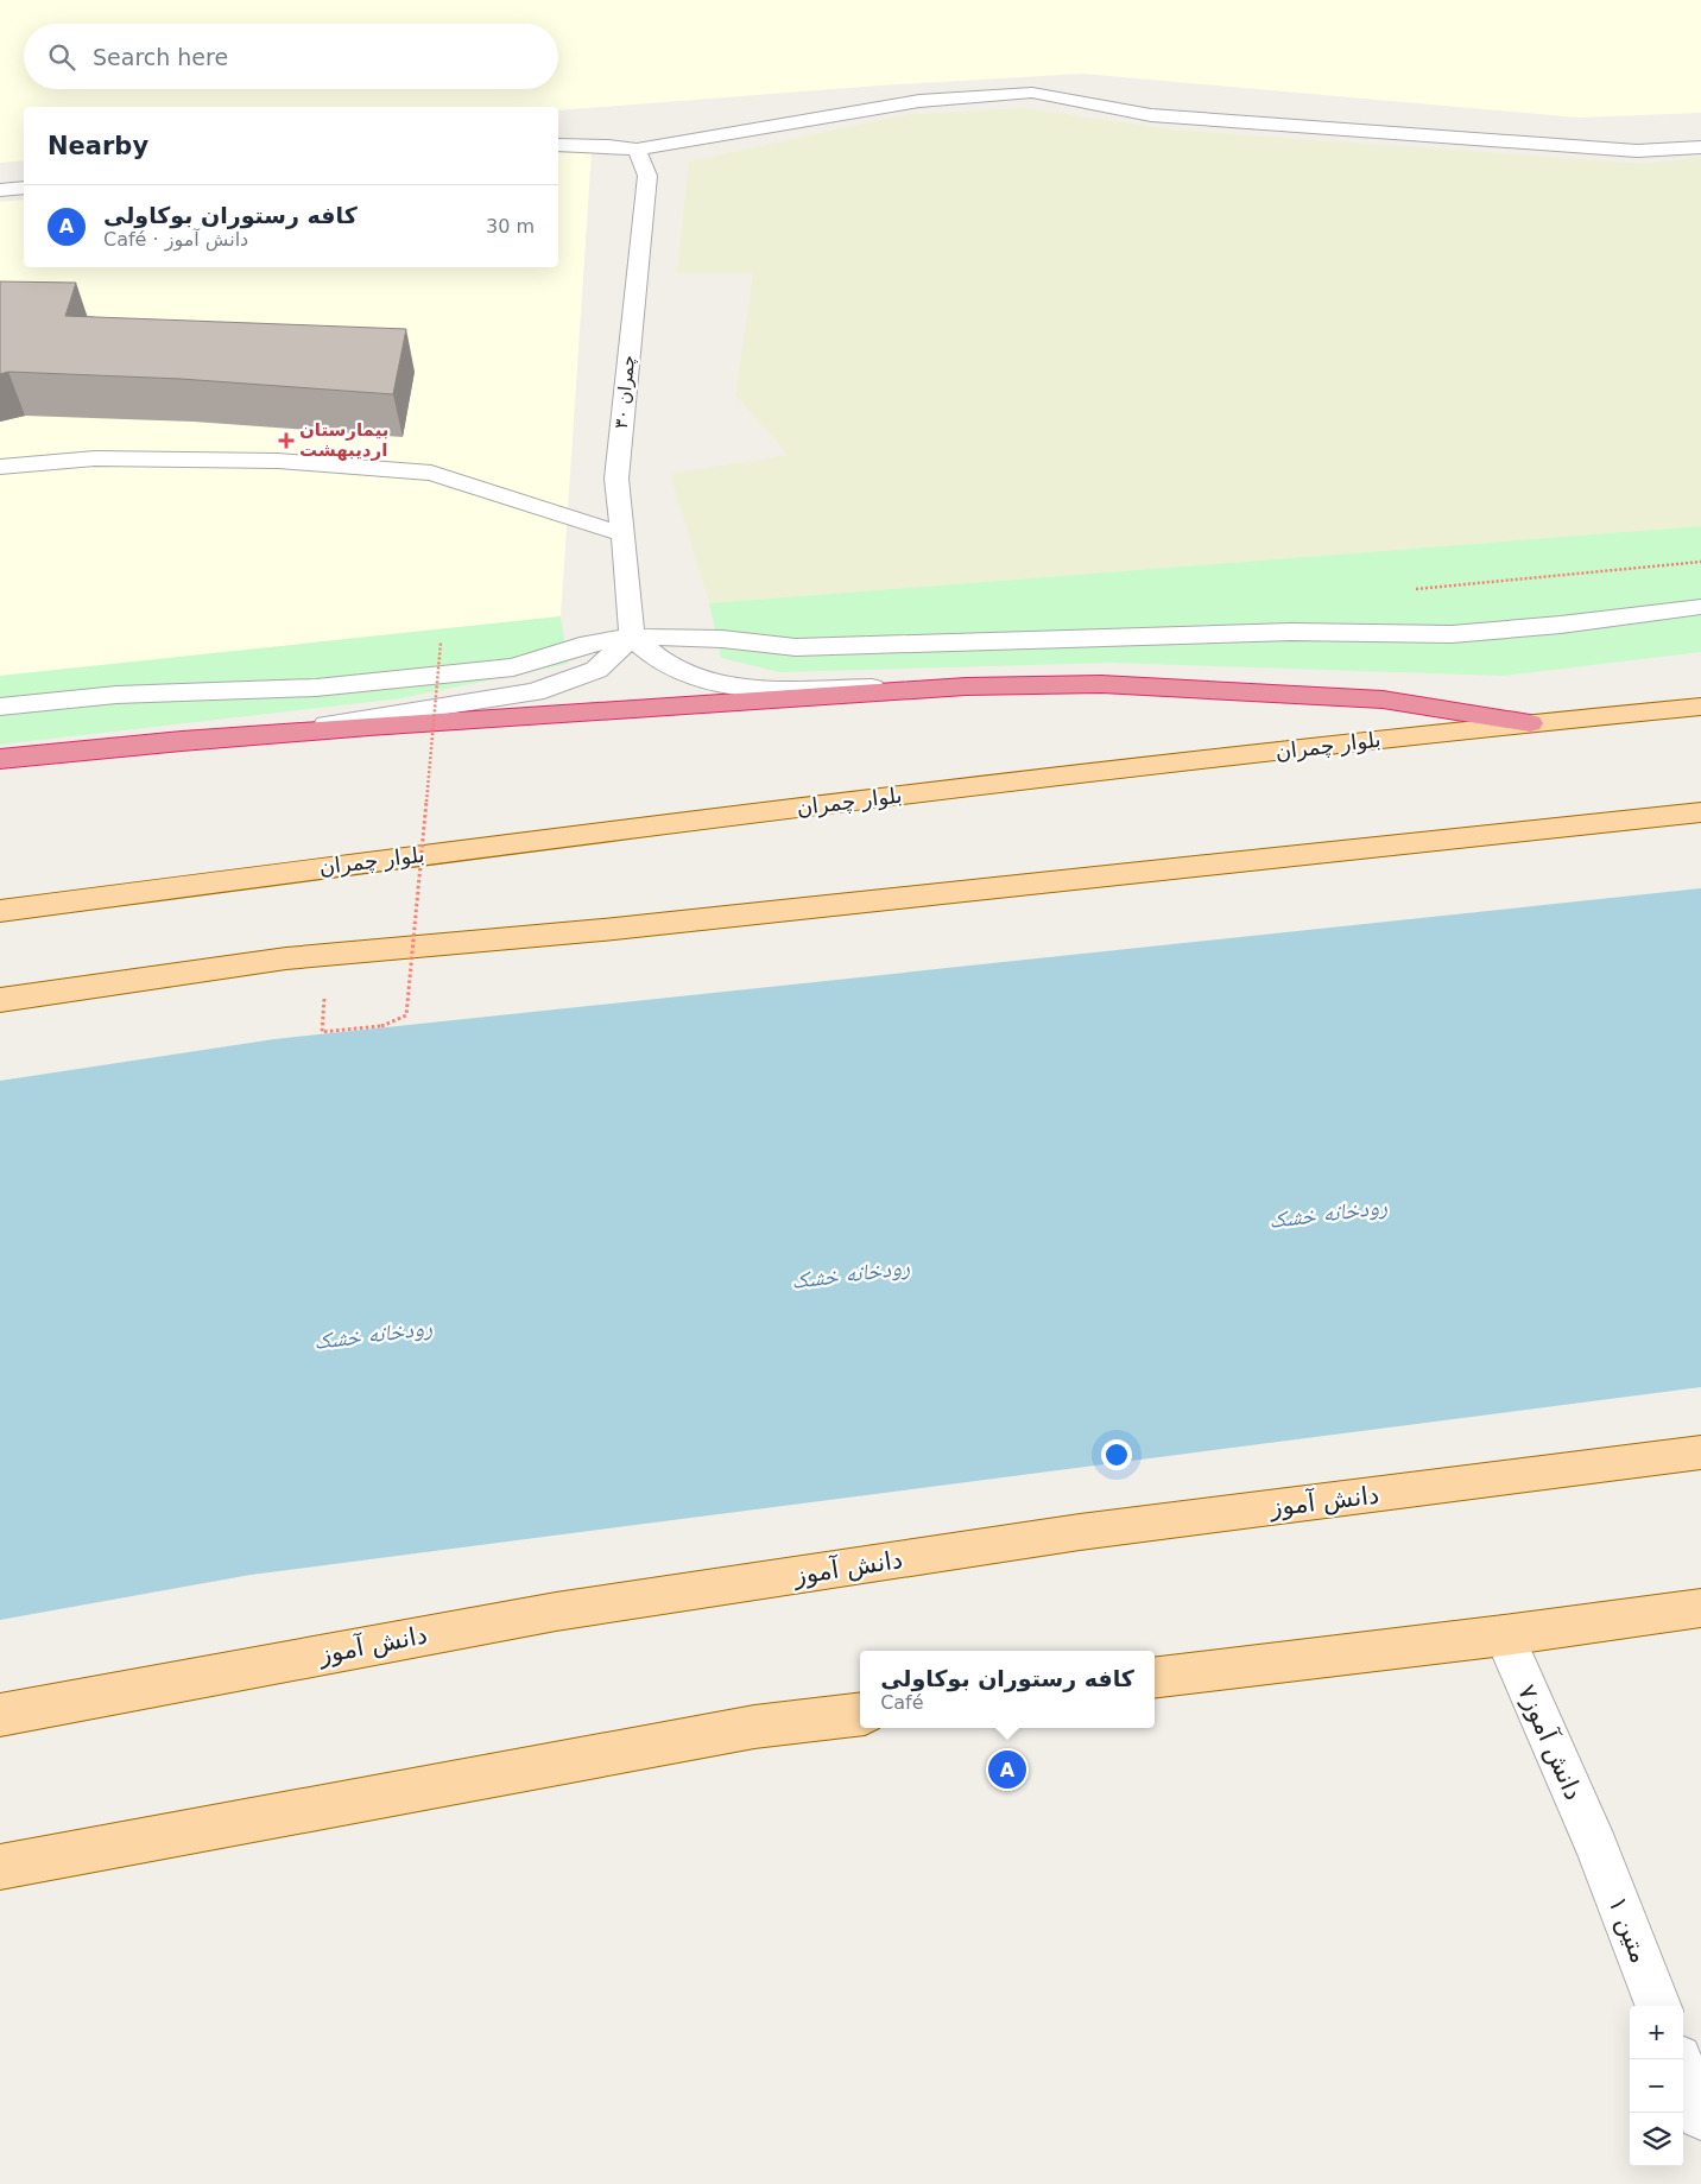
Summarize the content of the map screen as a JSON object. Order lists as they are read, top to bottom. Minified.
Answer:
{"streets":{"main road":["بلوار چمران","دانش آموز"],"street":["۳۰ چمران","دانش آموز۷","متین ۱"]},"crossings":[["دانش آموز۷","متین ۱"]],"water":["رودخانه خشک"],"places":{"health":["بیمارستان اردیبهشت"]},"page":{"search":"Search here","heading":"Nearby","list":[{"mark":"A","name":"کافه رستوران بوکاولی","note":"Café · دانش آموز","value":"30 m"}],"popup":["کافه رستوران بوکاولی","Café"],"pins":"A","map_buttons":["+","−"]}}
